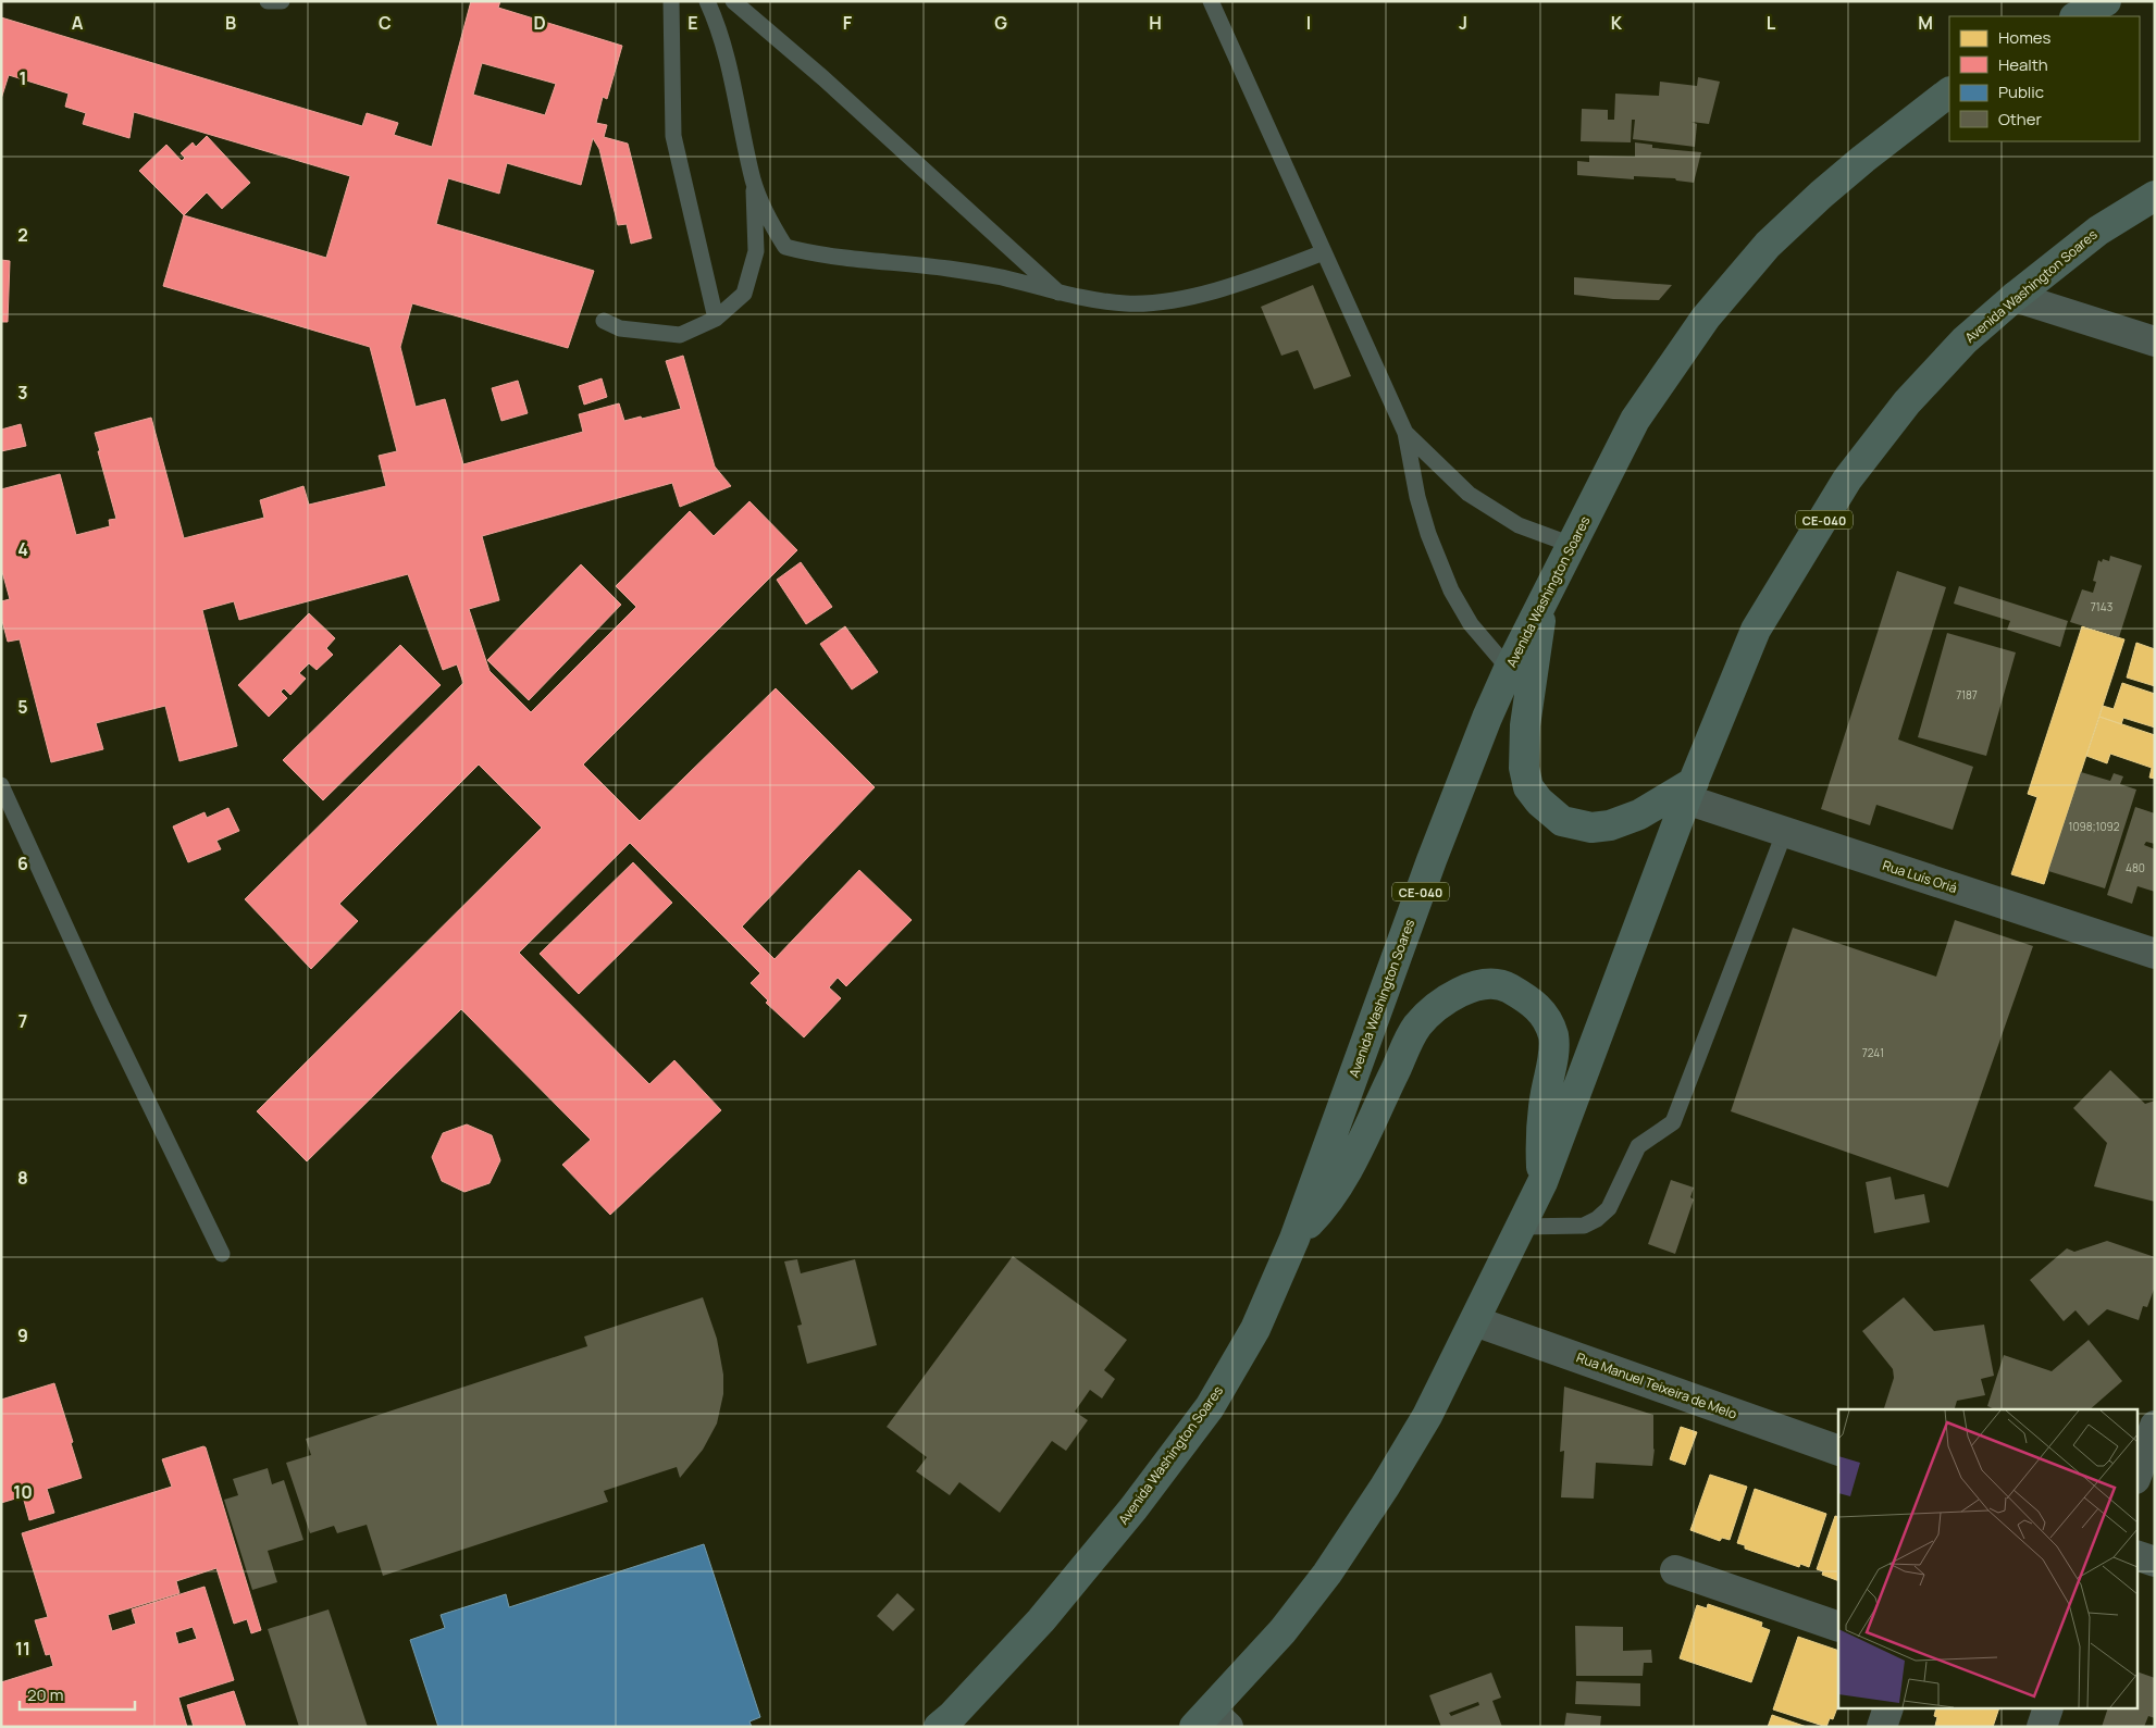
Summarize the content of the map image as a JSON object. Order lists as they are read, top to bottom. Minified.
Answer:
{"streets":{"highway":["Avenida Washington Soares","CE-040"],"street":["Rua Luís Oriá","Rua Manuel Teixeira de Melo"]},"crossings":[["Avenida Washington Soares","Rua Luís Oriá"],["Avenida Washington Soares","Rua Manuel Teixeira de Melo"]],"house_numbers":["7143","7187","1098;1092","480","7241"],"legend":["Homes","Health","Public","Other"],"scale_bar":"20 m","grid":{"columns":["A","B","C","D","E","F","G","H","I","J","K","L","M"],"rows":["1","2","3","4","5","6","7","8","9","10","11"]}}
